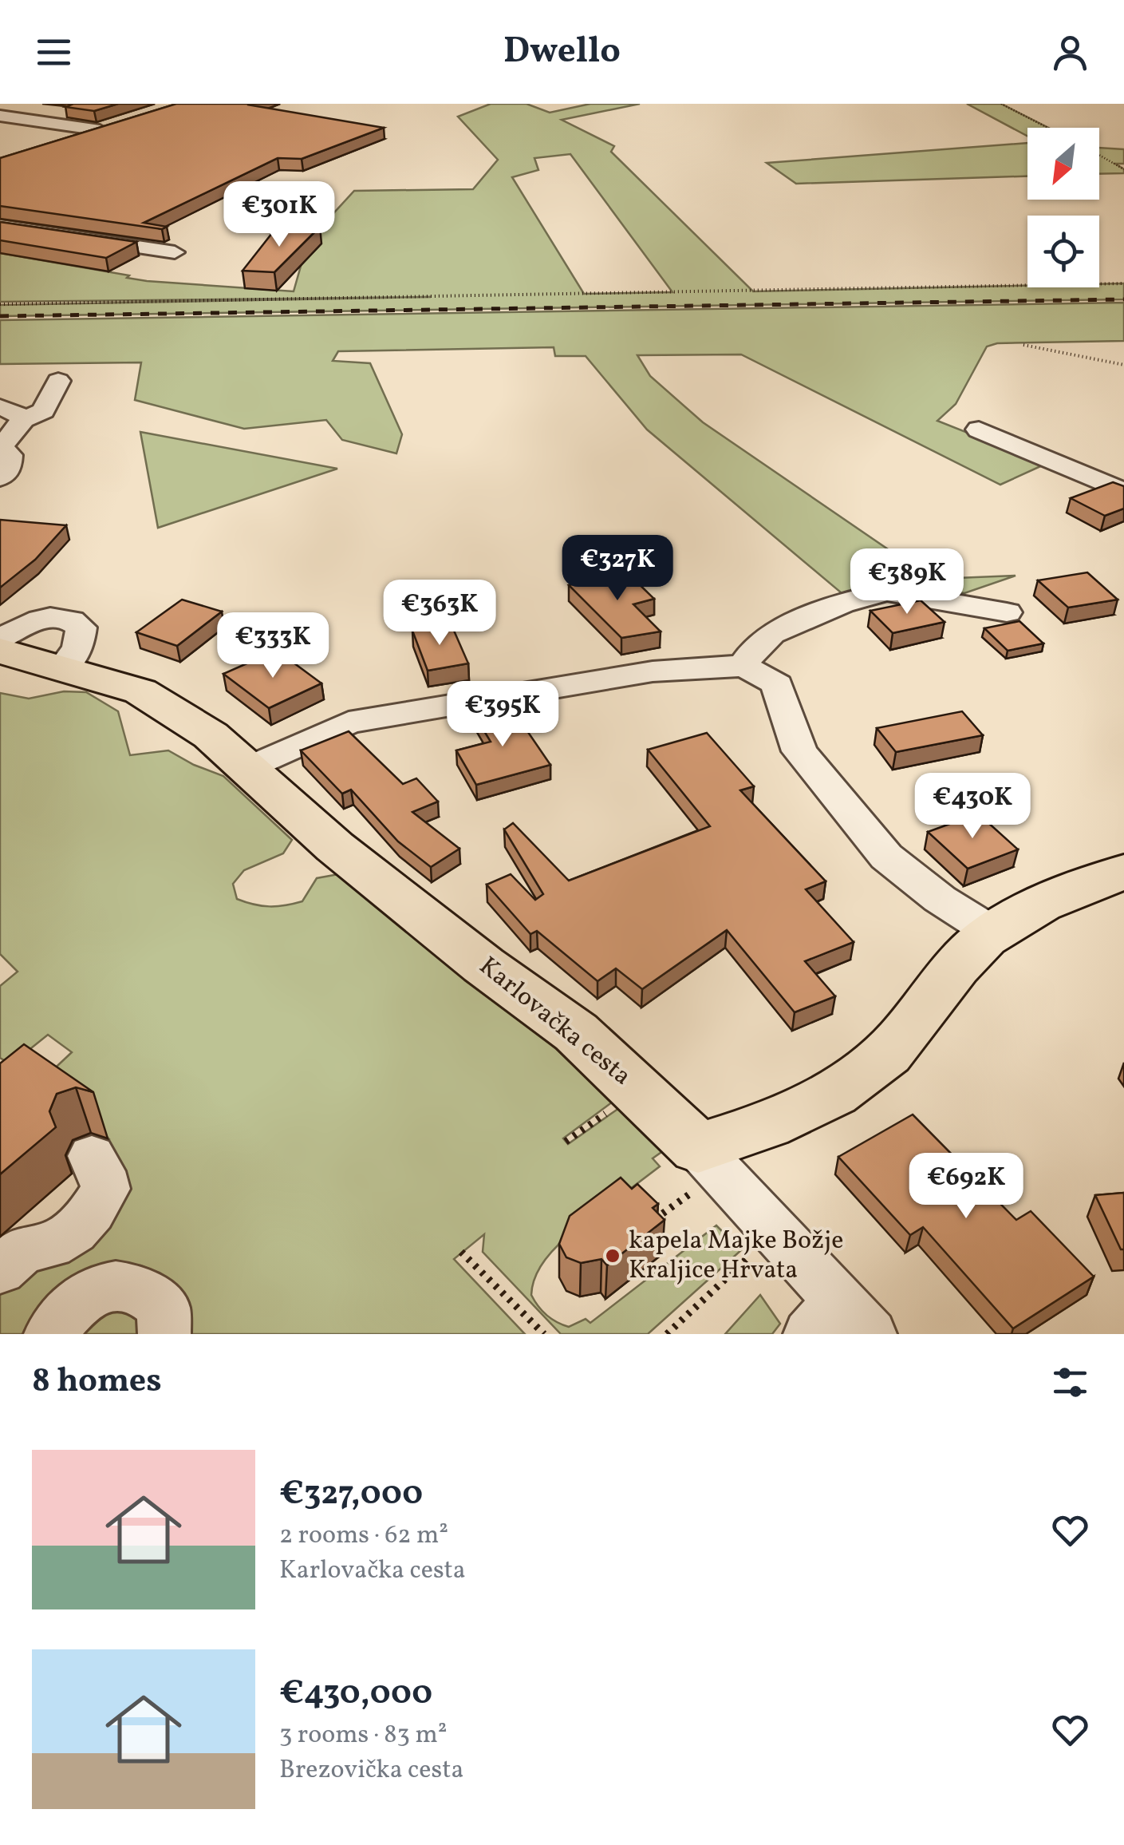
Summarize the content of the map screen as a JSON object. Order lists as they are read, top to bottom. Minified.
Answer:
{"streets":{"main road":["Karlovačka cesta"]},"places":["kapela Majke Božje Kraljice Hrvata"],"north":"bottom left","page":{"header":"Dwello","price":["€301K","€327K","€389K","€363K","€333K","€395K","€430K","€692K"],"heading":"8 homes","list":[{"name":"€327,000","note":"2 rooms · 62 m² · Karlovačka cesta"},{"name":"€430,000","note":"3 rooms · 83 m² · Brezovička cesta"}]}}
